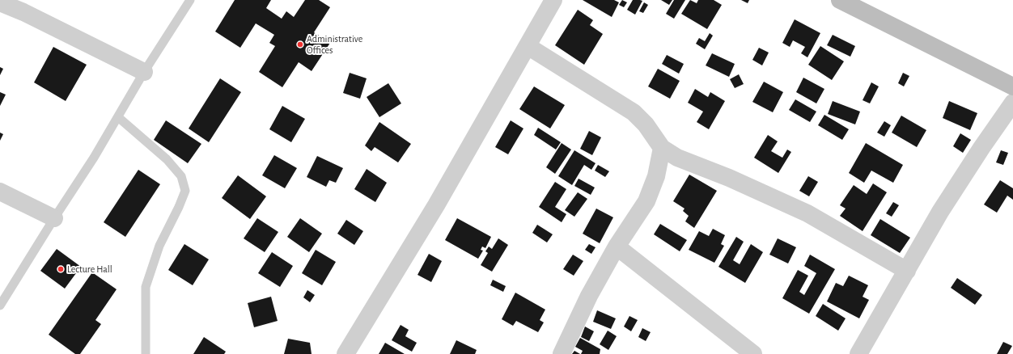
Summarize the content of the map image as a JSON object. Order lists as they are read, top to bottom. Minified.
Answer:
{"places":["Administrative Offices","Lecture Hall"]}
